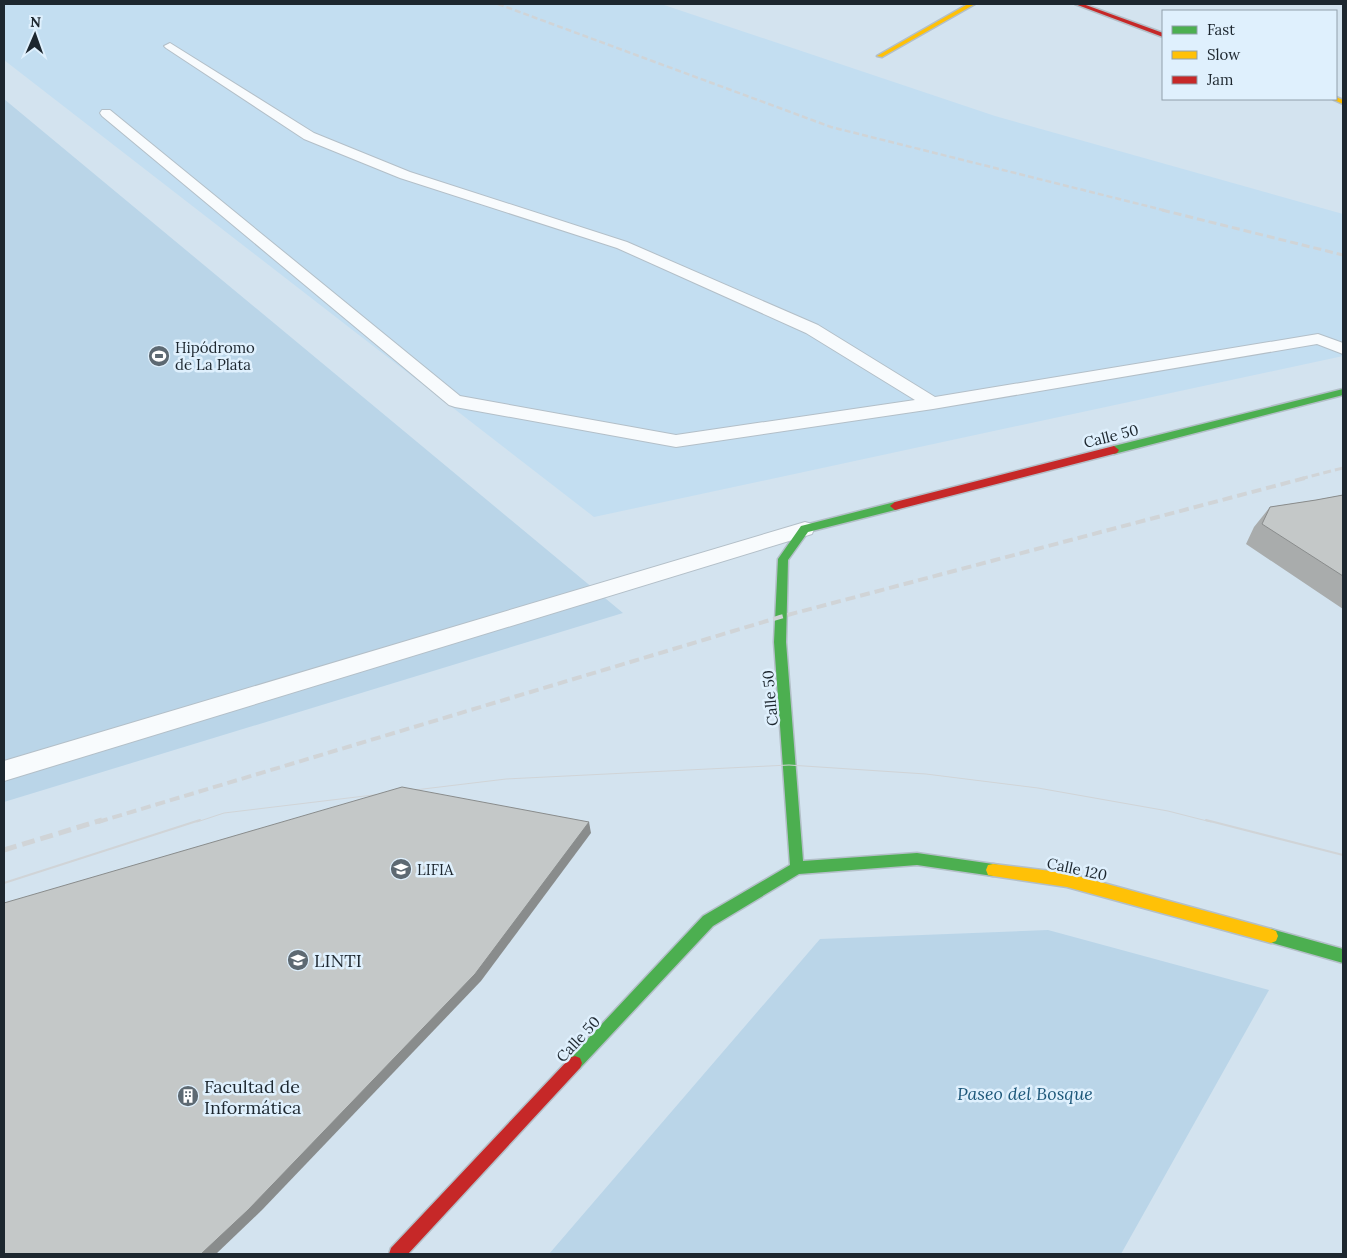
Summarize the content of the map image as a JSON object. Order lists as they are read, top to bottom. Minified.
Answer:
{"streets":{"main road":["Calle 50","Calle 120"]},"crossings":[["Calle 50","Calle 120"]],"parks":["Paseo del Bosque"],"places":{"sports":["Hipódromo de La Plata"],"school or university":["LIFIA","LINTI"],"building":["Facultad de Informática"]},"legend":["Fast","Slow","Jam"],"north":"top"}
